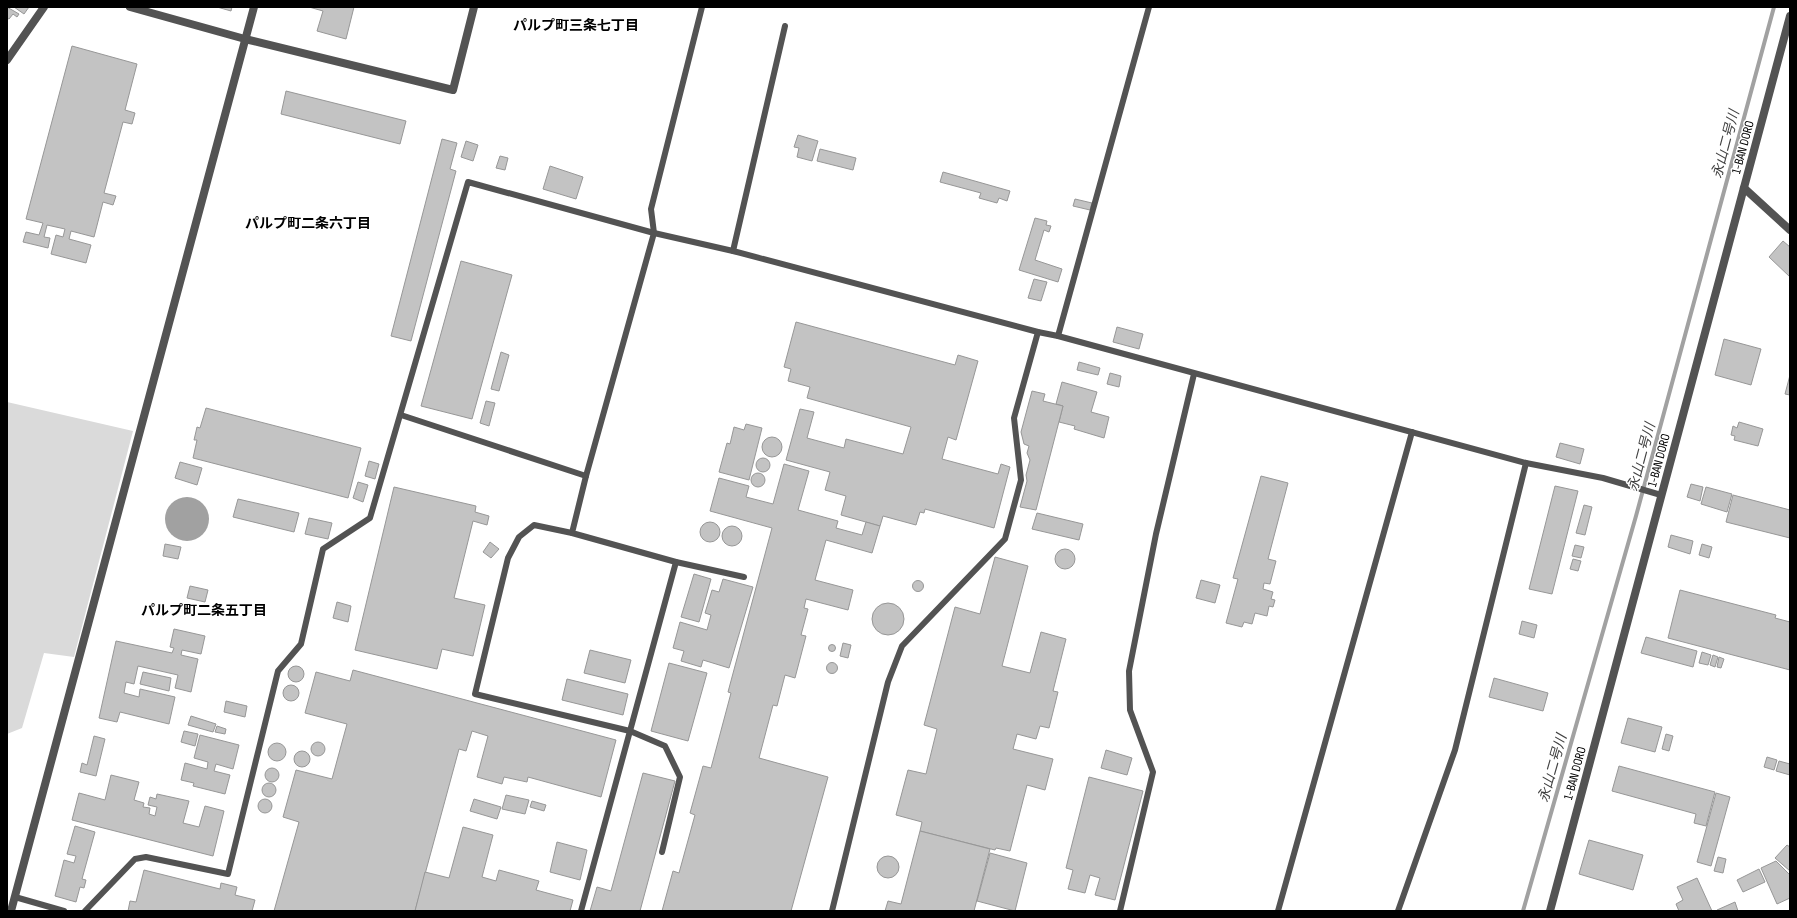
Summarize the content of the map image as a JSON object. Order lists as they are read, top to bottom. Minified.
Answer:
{"streets":{"street":["1-BAN DORO"]},"districts":["パルプ町三条七丁目","パルプ町二条六丁目","パルプ町二条五丁目"],"water":["永山二号川"]}
